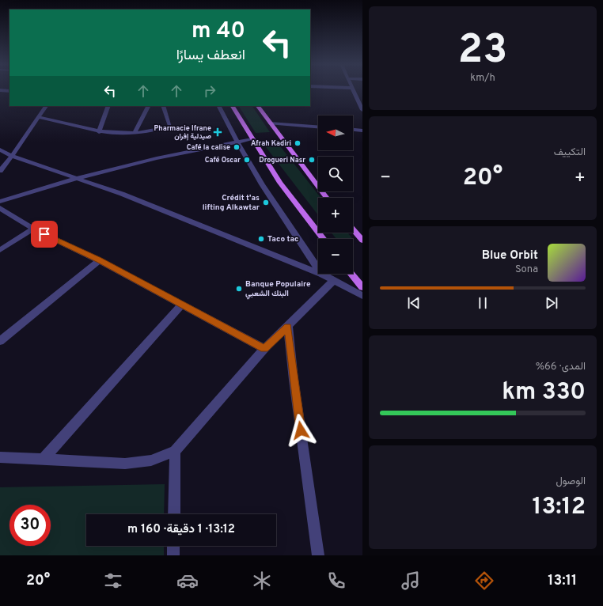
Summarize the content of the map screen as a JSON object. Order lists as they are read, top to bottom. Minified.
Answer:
{"places":{"health":["Pharmacie Ifrane صيدلية إفران"],"other":["Afrah Kadiri","Café la calise","Café Oscar","Drogueri Nasr","Crédit t'as lifting Alkawtar","Taco tac","Banque Populaire البنك الشعبي"]},"north":"left","page":{"tile":[["23","km/h"],"التكييف",["المدى · 66%","330 km"],["الوصول","13:12"]],"turn":["40 m","انعطف يسارًا"],"map_buttons":["+","−"],"heat":["−","20°","+"],"song":["Blue Orbit","Sona"],"limit":"30","trip":"13:12 · 1 دقيقة · 160 m","tabs":["13:11","20°"]}}
